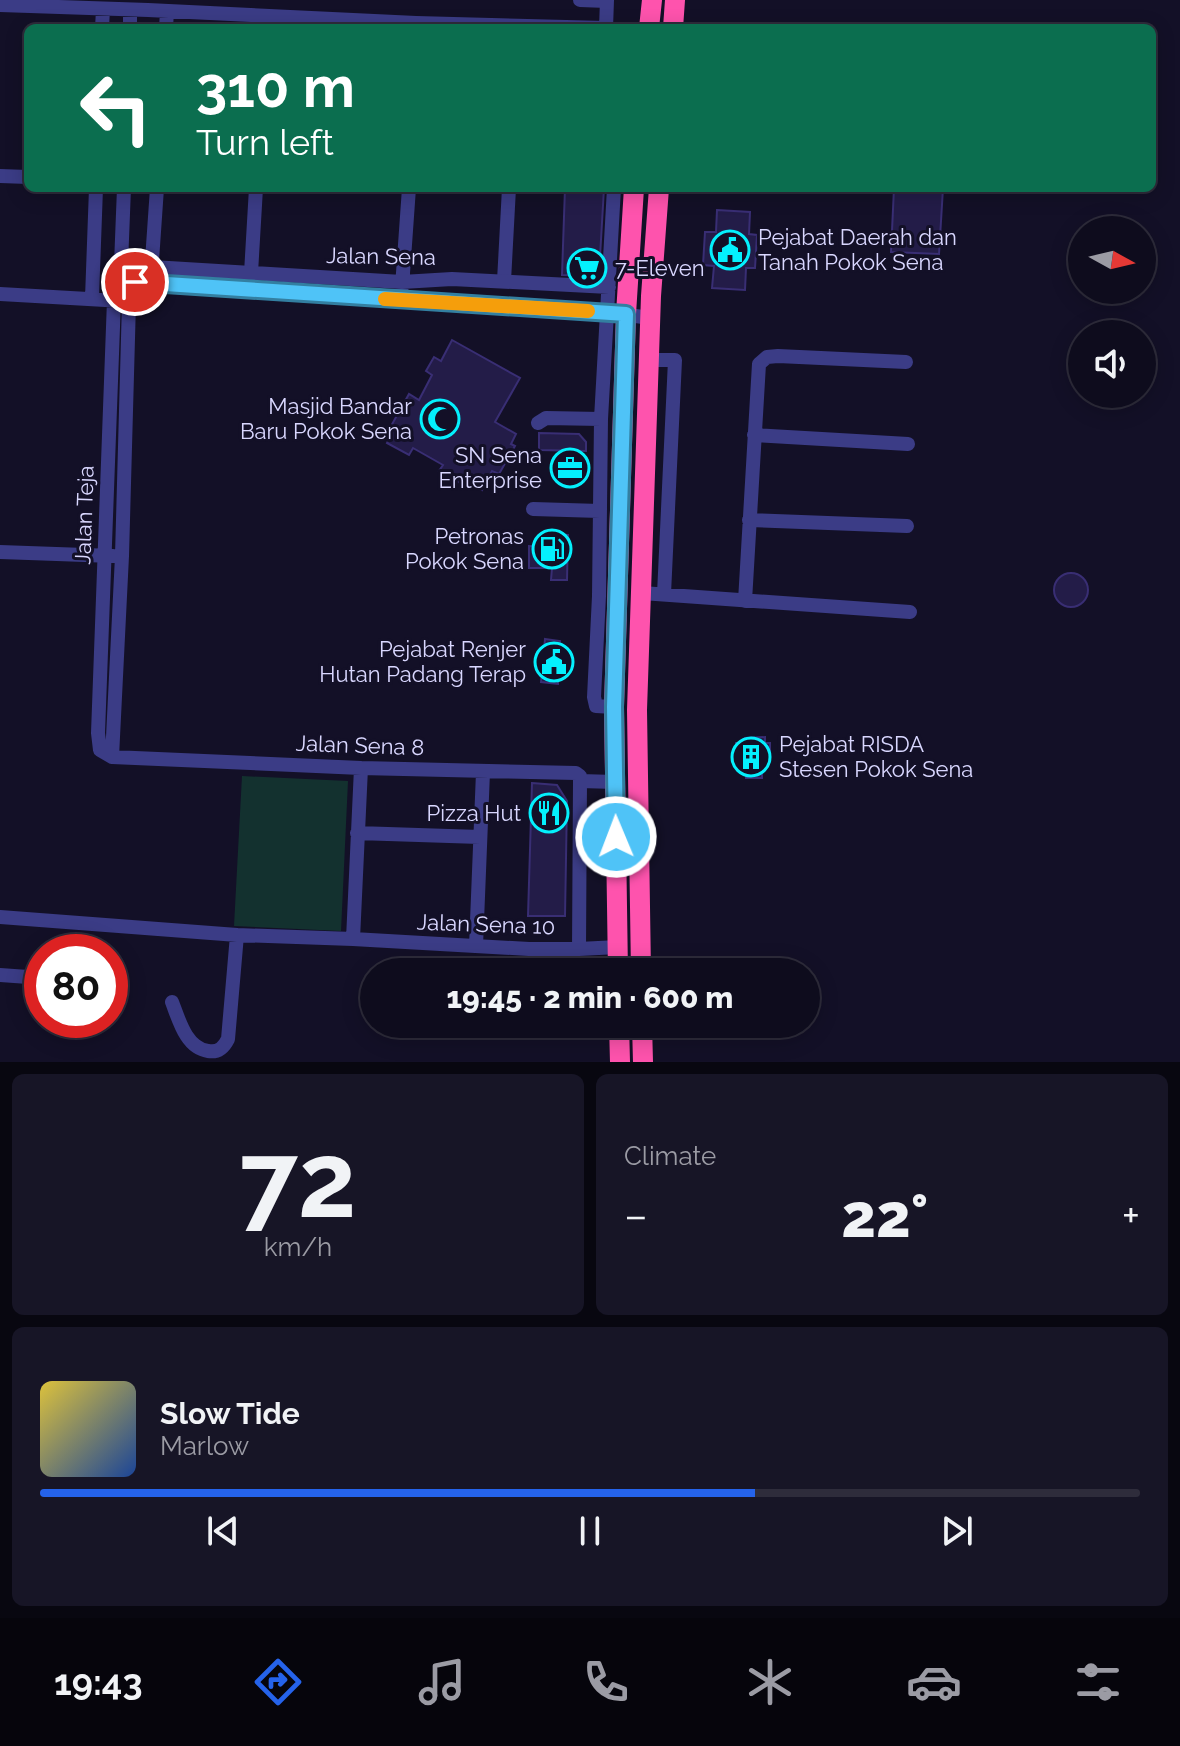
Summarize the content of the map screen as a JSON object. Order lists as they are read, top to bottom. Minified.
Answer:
{"streets":{"street":["Jalan Sena","Jalan Teja","Jalan Sena 8","Jalan Sena 10"]},"crossings":[["Jalan Teja","Jalan Sena 8"]],"places":{"public building":["Pejabat Daerah dan Tanah Pokok Sena","Pejabat Renjer Hutan Padang Terap"],"supermarket":["7-Eleven"],"mosque":["Masjid Bandar Baru Pokok Sena"],"office":["SN Sena Enterprise"],"fuel station":["Petronas Pokok Sena"],"building":["Pejabat RISDA Stesen Pokok Sena"],"restaurant":["Pizza Hut"]},"north":"right","page":{"turn":["310 m","Turn left"],"limit":"80","trip":"19:45 · 2 min · 600 m","tile":[["72","km/h"],"Climate"],"heat":["−","22°","+"],"song":["Slow Tide","Marlow"],"tabs":"19:43"}}
